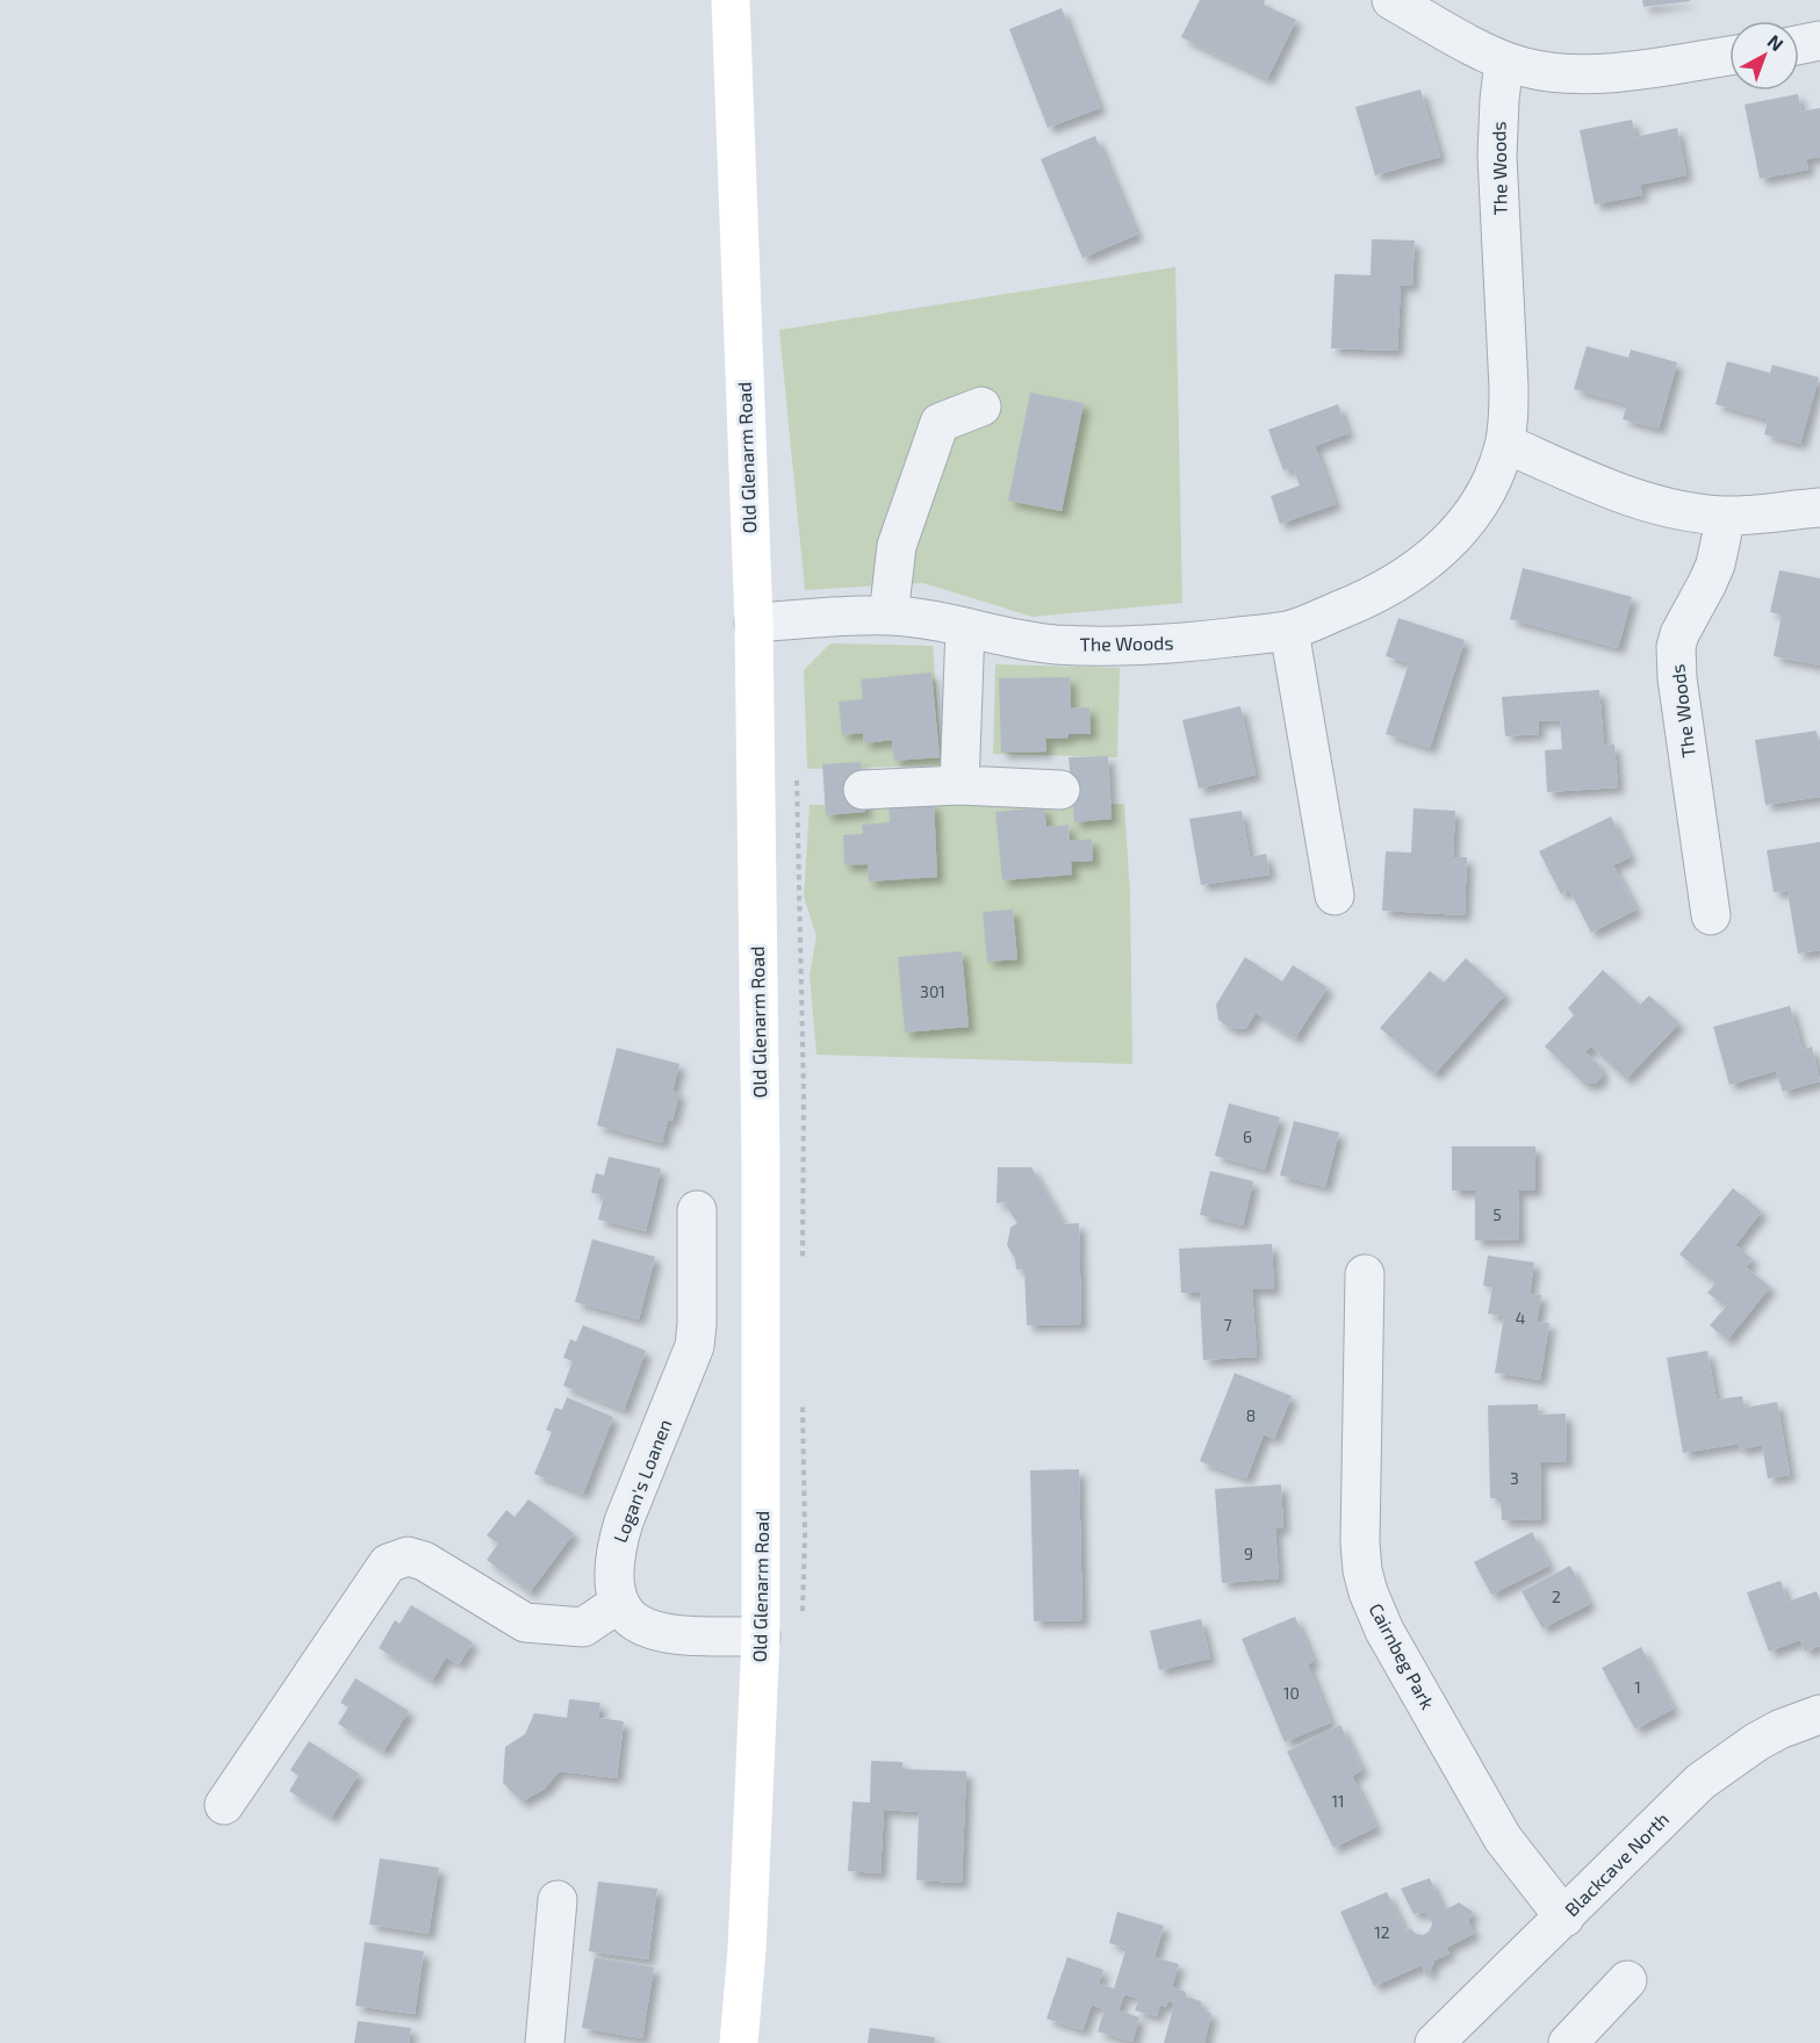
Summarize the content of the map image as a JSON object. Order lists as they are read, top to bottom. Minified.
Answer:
{"streets":{"street":["The Woods","Old Glenarm Road","Logan's Loanen","Cairnbeg Park","Blackcave North"]},"crossings":[["The Woods","Old Glenarm Road"],["Cairnbeg Park","Blackcave North"]],"house_numbers":["301","6","5","4","7","8","3","9","2","1","10","11","12"],"north":"top right"}
